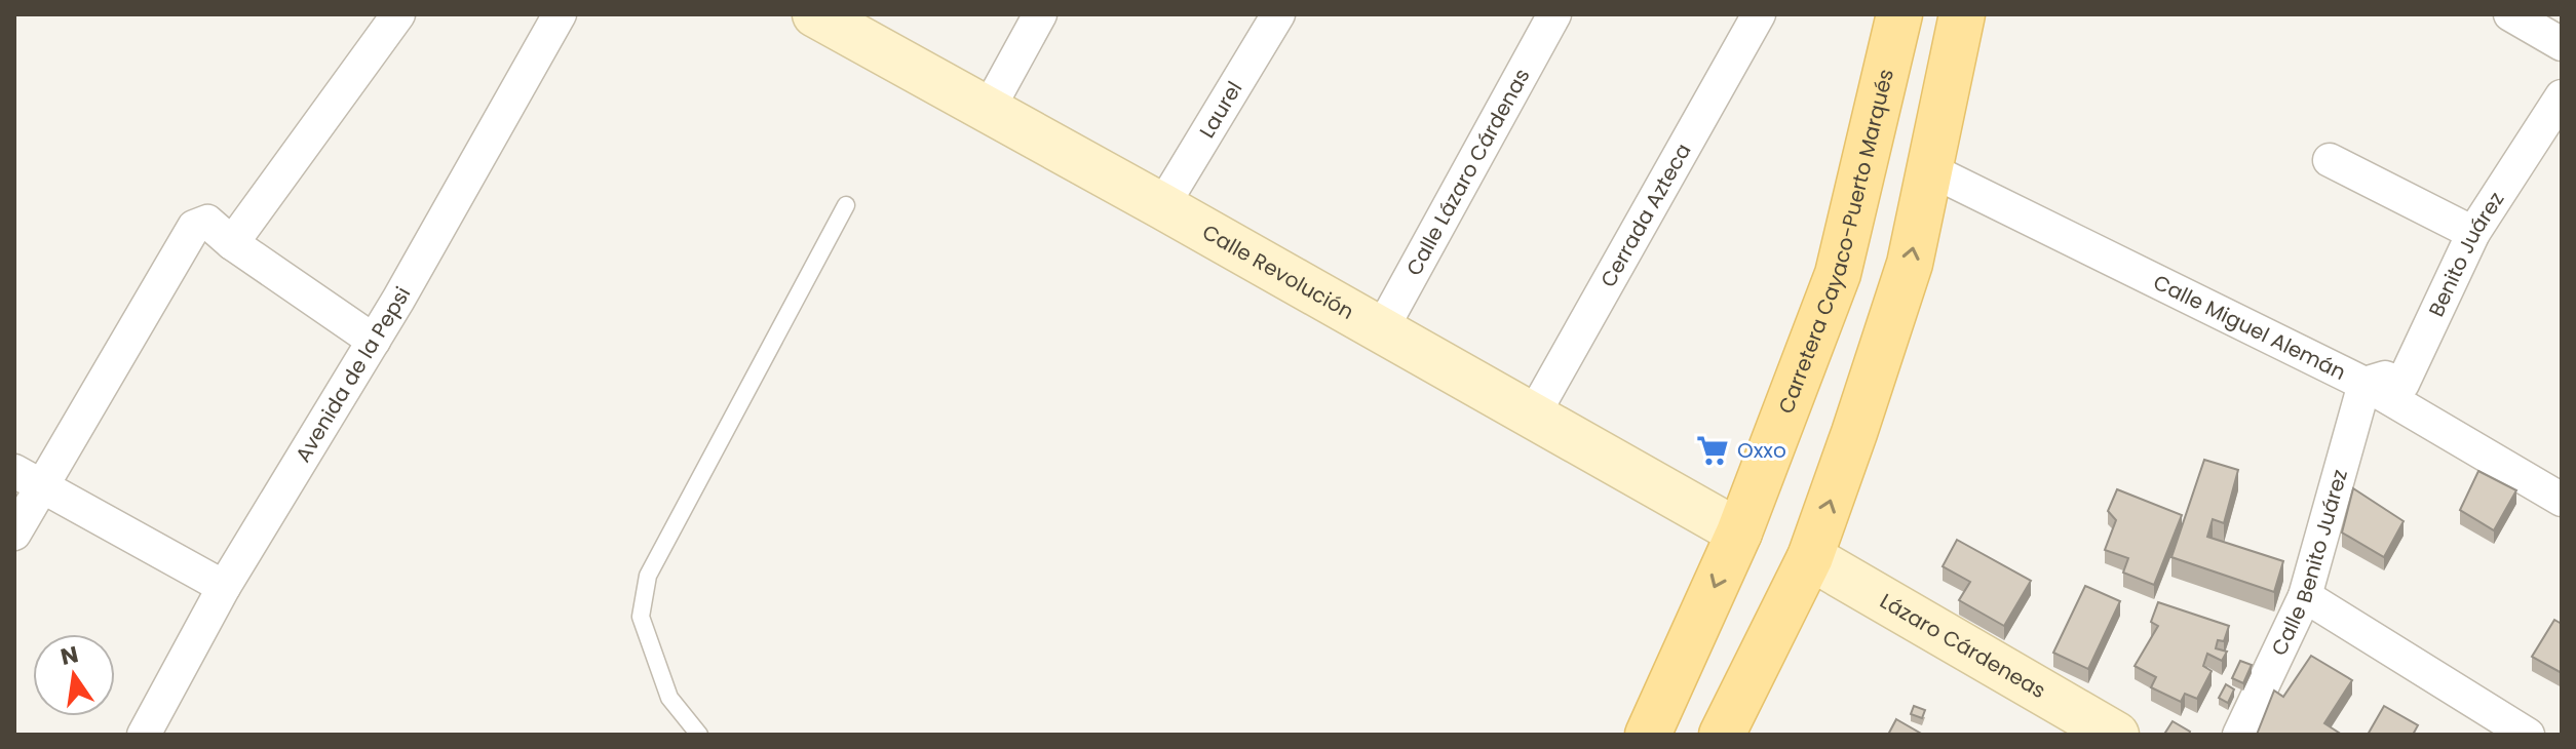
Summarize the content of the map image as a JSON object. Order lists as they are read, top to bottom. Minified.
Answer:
{"streets":{"main road":["Carretera Cayaco-Puerto Marqués"],"street":["Laurel","Calle Lázaro Cárdenas","Cerrada Azteca","Benito Juárez","Calle Revolución","Calle Miguel Alemán","Avenida de la Pepsi","Calle Benito Juárez","Lázaro Cárdeneas"]},"crossings":[["Laurel","Calle Revolución"],["Calle Lázaro Cárdenas","Calle Revolución"],["Cerrada Azteca","Calle Revolución"],["Carretera Cayaco-Puerto Marqués","Calle Revolución"],["Benito Juárez","Calle Miguel Alemán"],["Benito Juárez","Calle Benito Juárez"],["Calle Miguel Alemán","Calle Benito Juárez"]],"places":{"supermarket":["Oxxo"]},"north":"top"}
